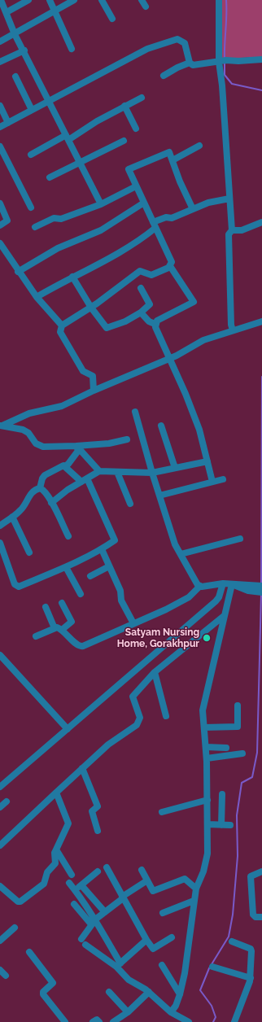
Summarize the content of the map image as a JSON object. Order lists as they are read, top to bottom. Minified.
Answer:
{"places":["Satyam Nursing Home, Gorakhpur"]}
